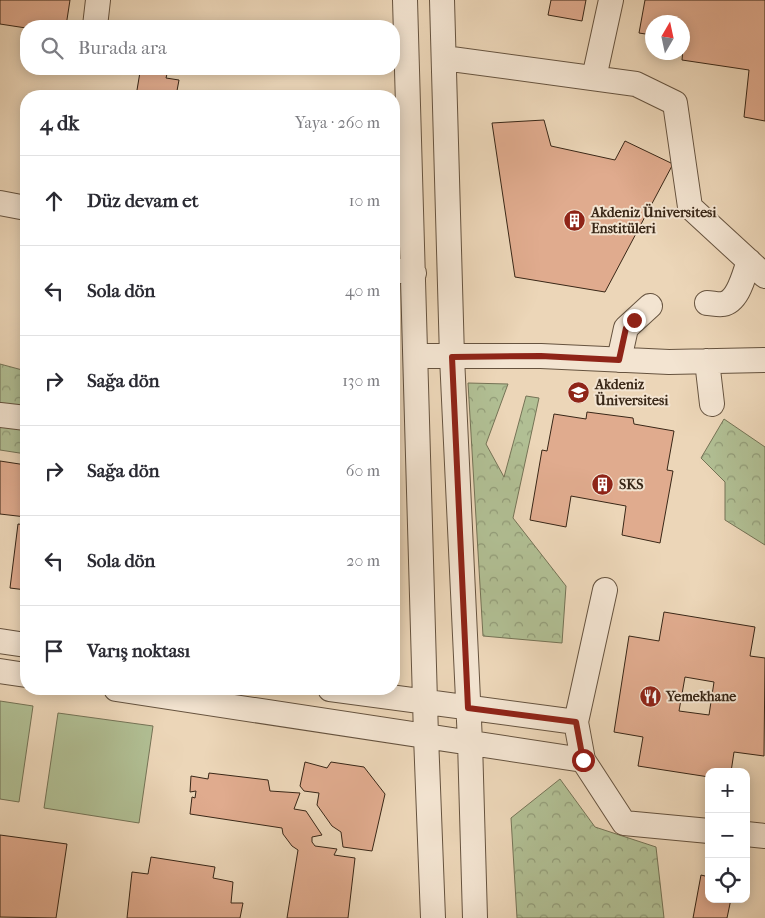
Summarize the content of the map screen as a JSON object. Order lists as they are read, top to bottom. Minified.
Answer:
{"places":{"building":["Akdeniz Üniversitesi Enstitüleri","SKS"],"school or university":["Akdeniz Üniversitesi"],"restaurant":["Yemekhane"]},"north":"top","page":{"search":"Burada ara","heading":["4 dk","Yaya · 260 m"],"list":[["Düz devam et","10 m"],["Sola dön","40 m"],["Sağa dön","130 m"],["Sağa dön","60 m"],["Sola dön","20 m"],"Varış noktası"],"map_buttons":["+","−"]}}
